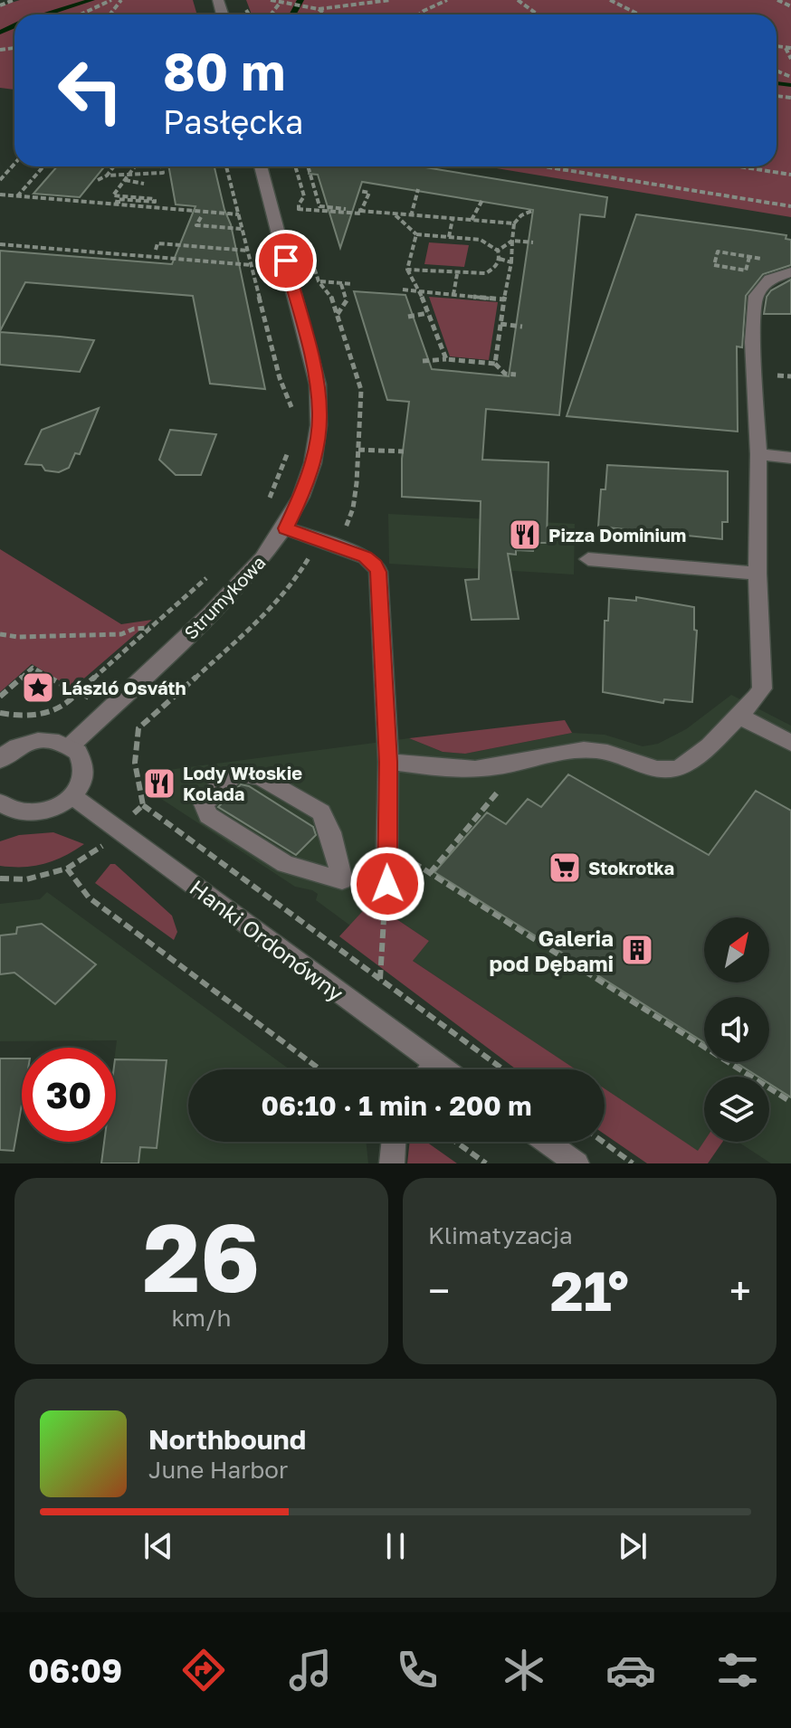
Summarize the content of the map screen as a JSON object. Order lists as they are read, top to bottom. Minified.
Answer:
{"streets":{"street":["Strumykowa","Hanki Ordonówny"]},"places":{"restaurant":["Pizza Dominium","Lody Włoskie Kolada"],"place":["László Osváth"],"supermarket":["Stokrotka"],"building":["Galeria pod Dębami"]},"north":"top right","page":{"turn":["80 m","Pasłęcka"],"limit":"30","trip":"06:10 · 1 min · 200 m","tile":[["26","km/h"],"Klimatyzacja"],"heat":["−","21°","+"],"song":["Northbound","June Harbor"],"tabs":"06:09"}}
